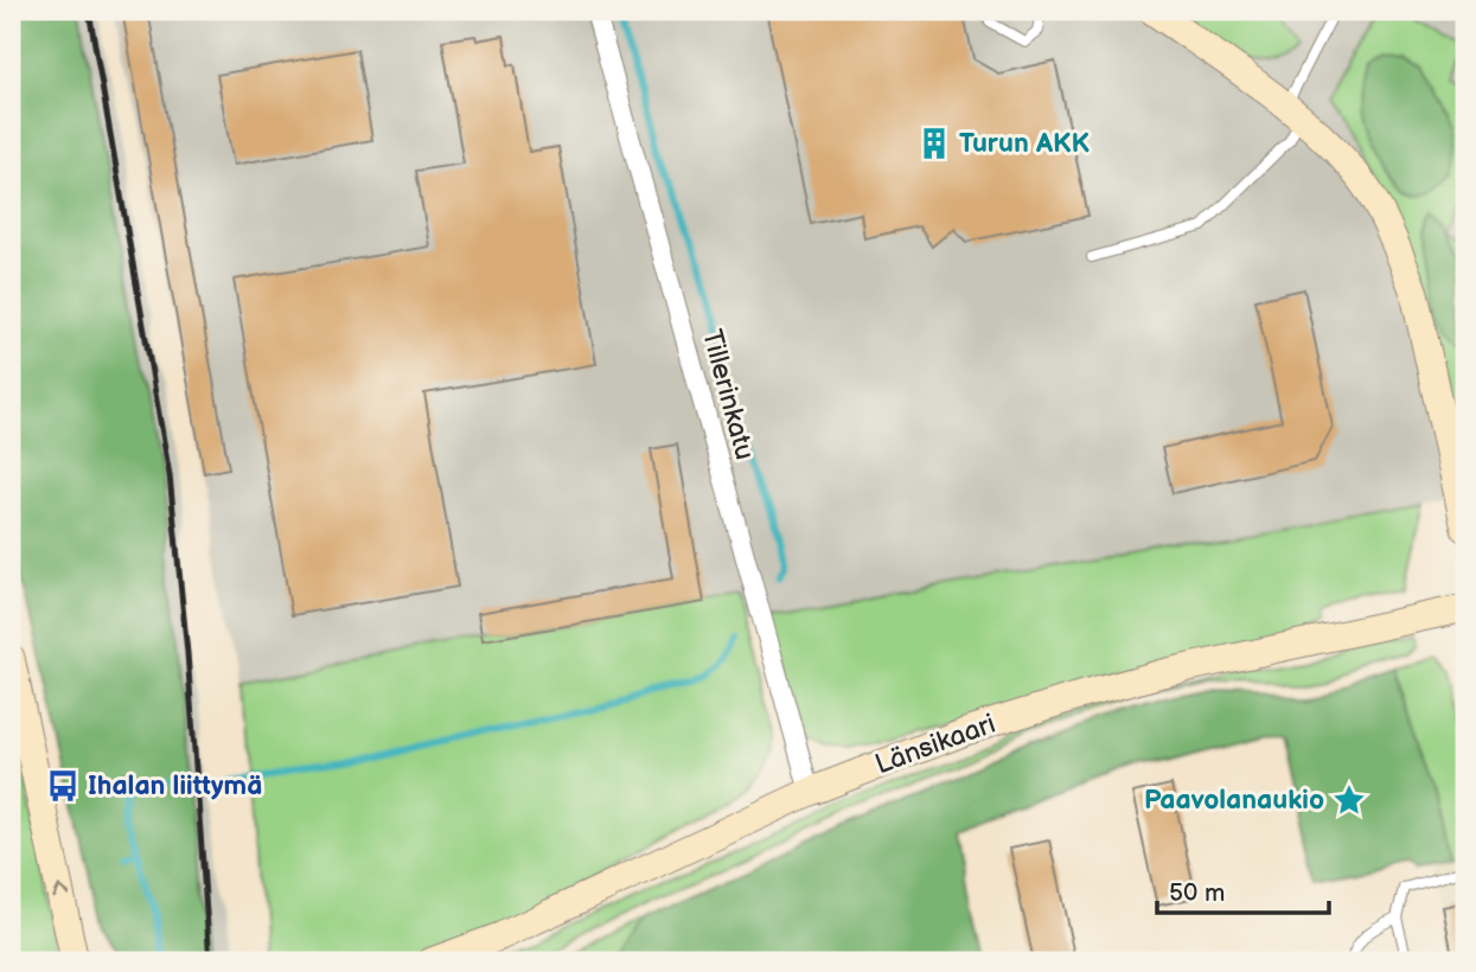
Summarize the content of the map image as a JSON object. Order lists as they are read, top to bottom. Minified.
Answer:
{"streets":{"street":["Tillerinkatu","Länsikaari"]},"crossings":[["Tillerinkatu","Länsikaari"]],"places":{"building":["Turun AKK"],"bus stop":["Ihalan liittymä"],"place":["Paavolanaukio"]},"scale_bar":"50 m"}
